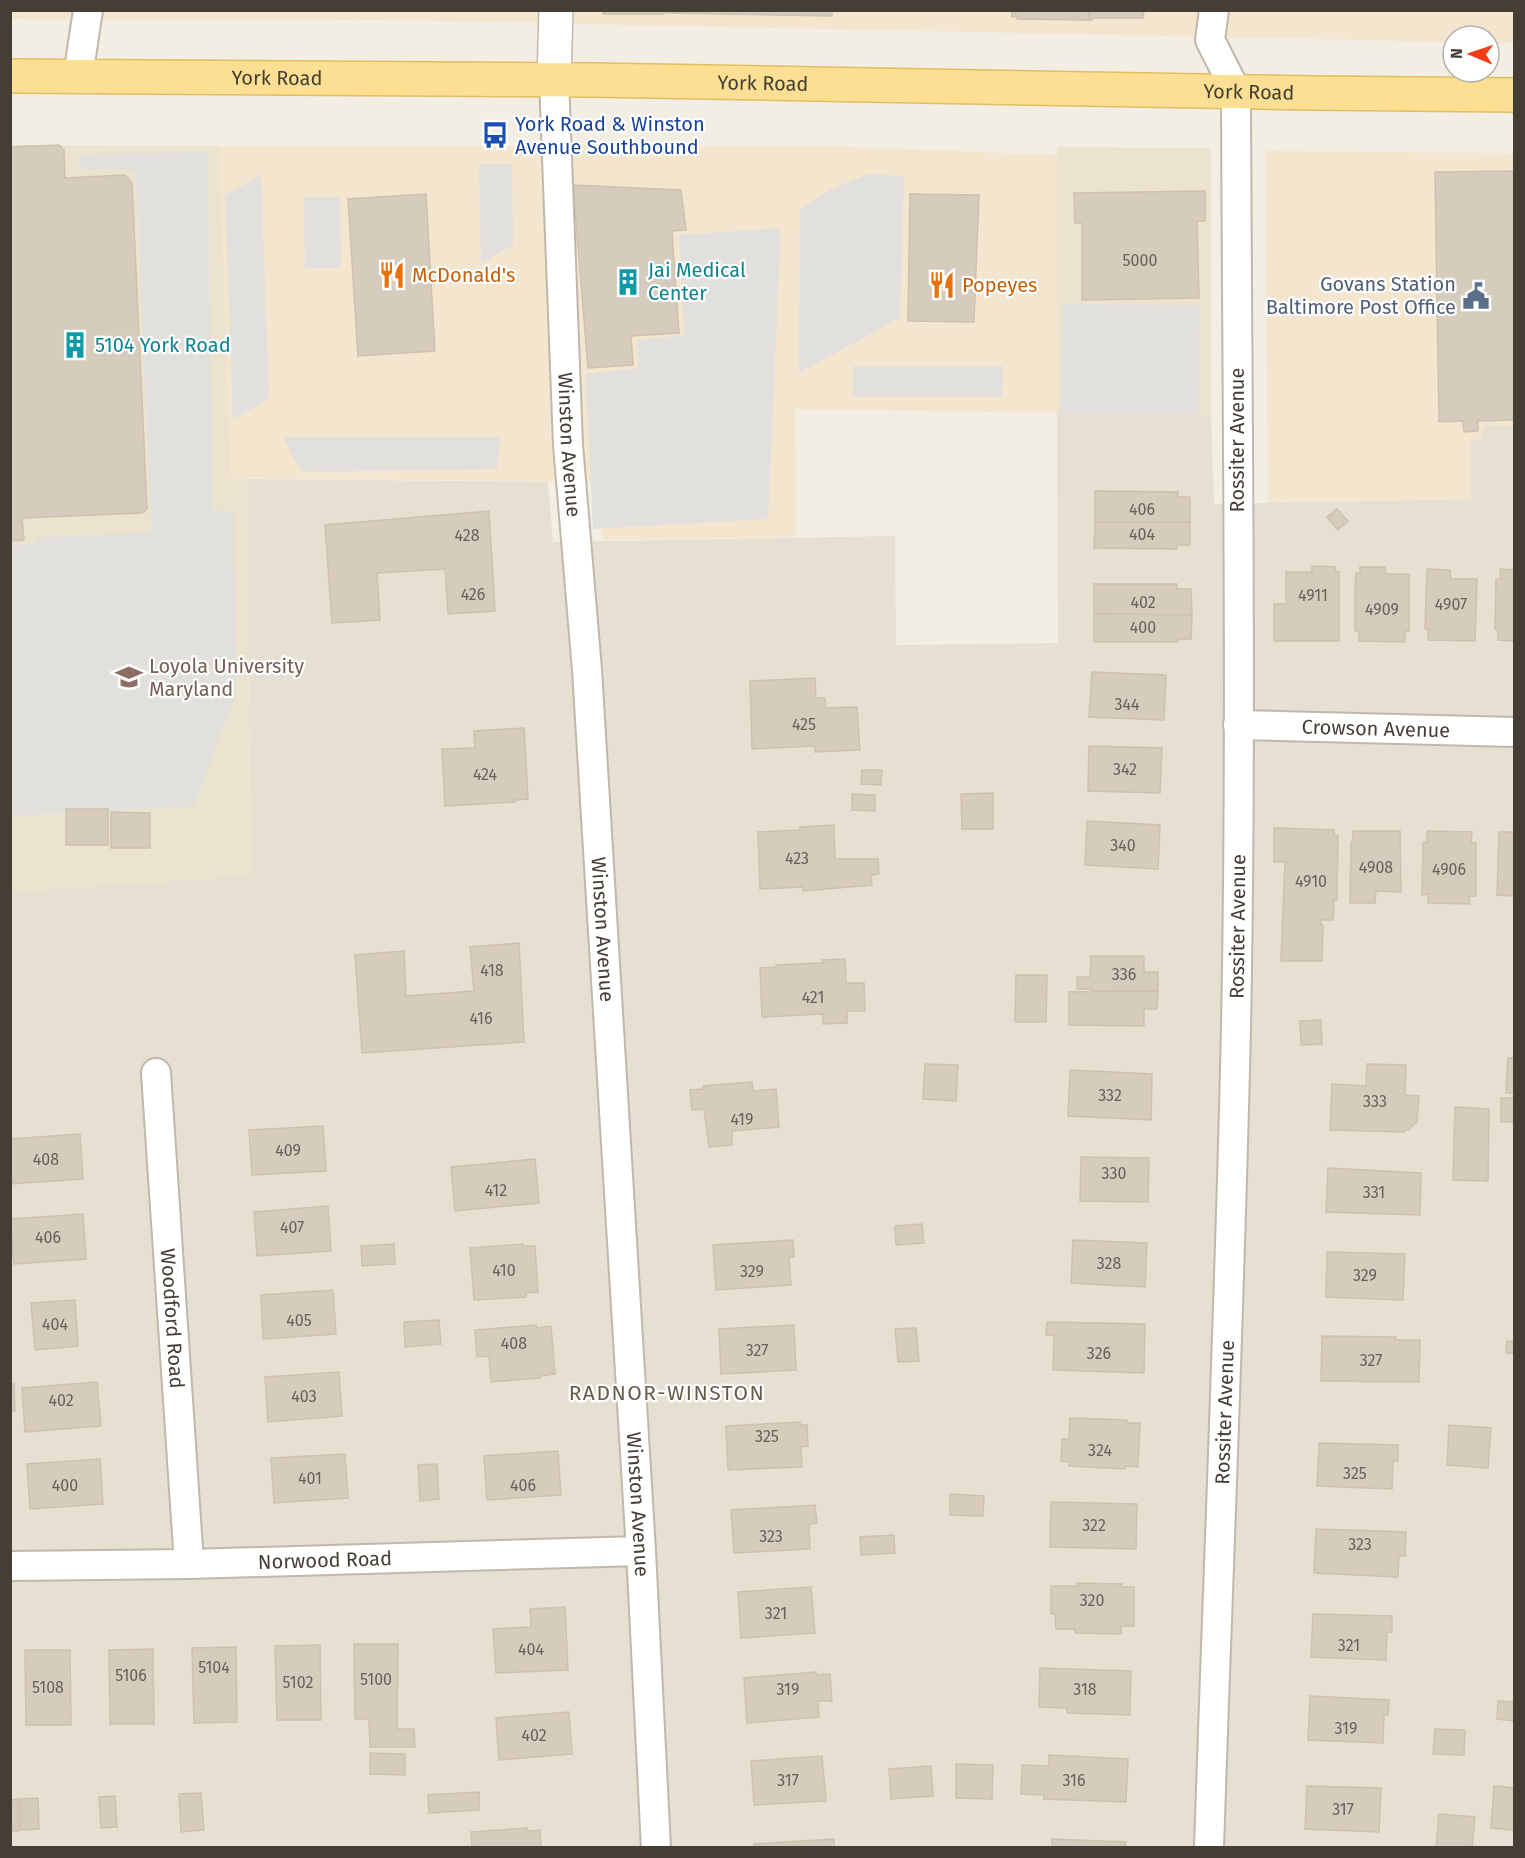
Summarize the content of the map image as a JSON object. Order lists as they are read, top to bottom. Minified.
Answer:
{"streets":{"main road":["York Road"],"street":["Rossiter Avenue","Winston Avenue","Crowson Avenue","Woodford Road","Norwood Road"]},"crossings":[["York Road","Rossiter Avenue"],["York Road","Winston Avenue"],["Rossiter Avenue","Crowson Avenue"],["Winston Avenue","Norwood Road"],["Woodford Road","Norwood Road"]],"districts":["RADNOR-WINSTON"],"places":{"bus stop":["York Road & Winston Avenue Southbound"],"restaurant":["McDonald's","Popeyes"],"building":["Jai Medical Center","5104 York Road"],"public building":["Govans Station Baltimore Post Office"],"school or university":["Loyola University Maryland"]},"house_numbers":["5000","406","404","428","426","4911","402","4907","4909","400","344","425","342","424","340","423","4908","4906","4910","418","336","421","416","332","333","419","409","408","330","412","331","407","406","328","410","329","329","405","404","408","327","326","327","403","402","325","324","325","401","400","406","322","323","323","320","321","321","404","5104","5106","5100","5102","5108","319","318","319","402","317","316","317"],"north":"left"}
